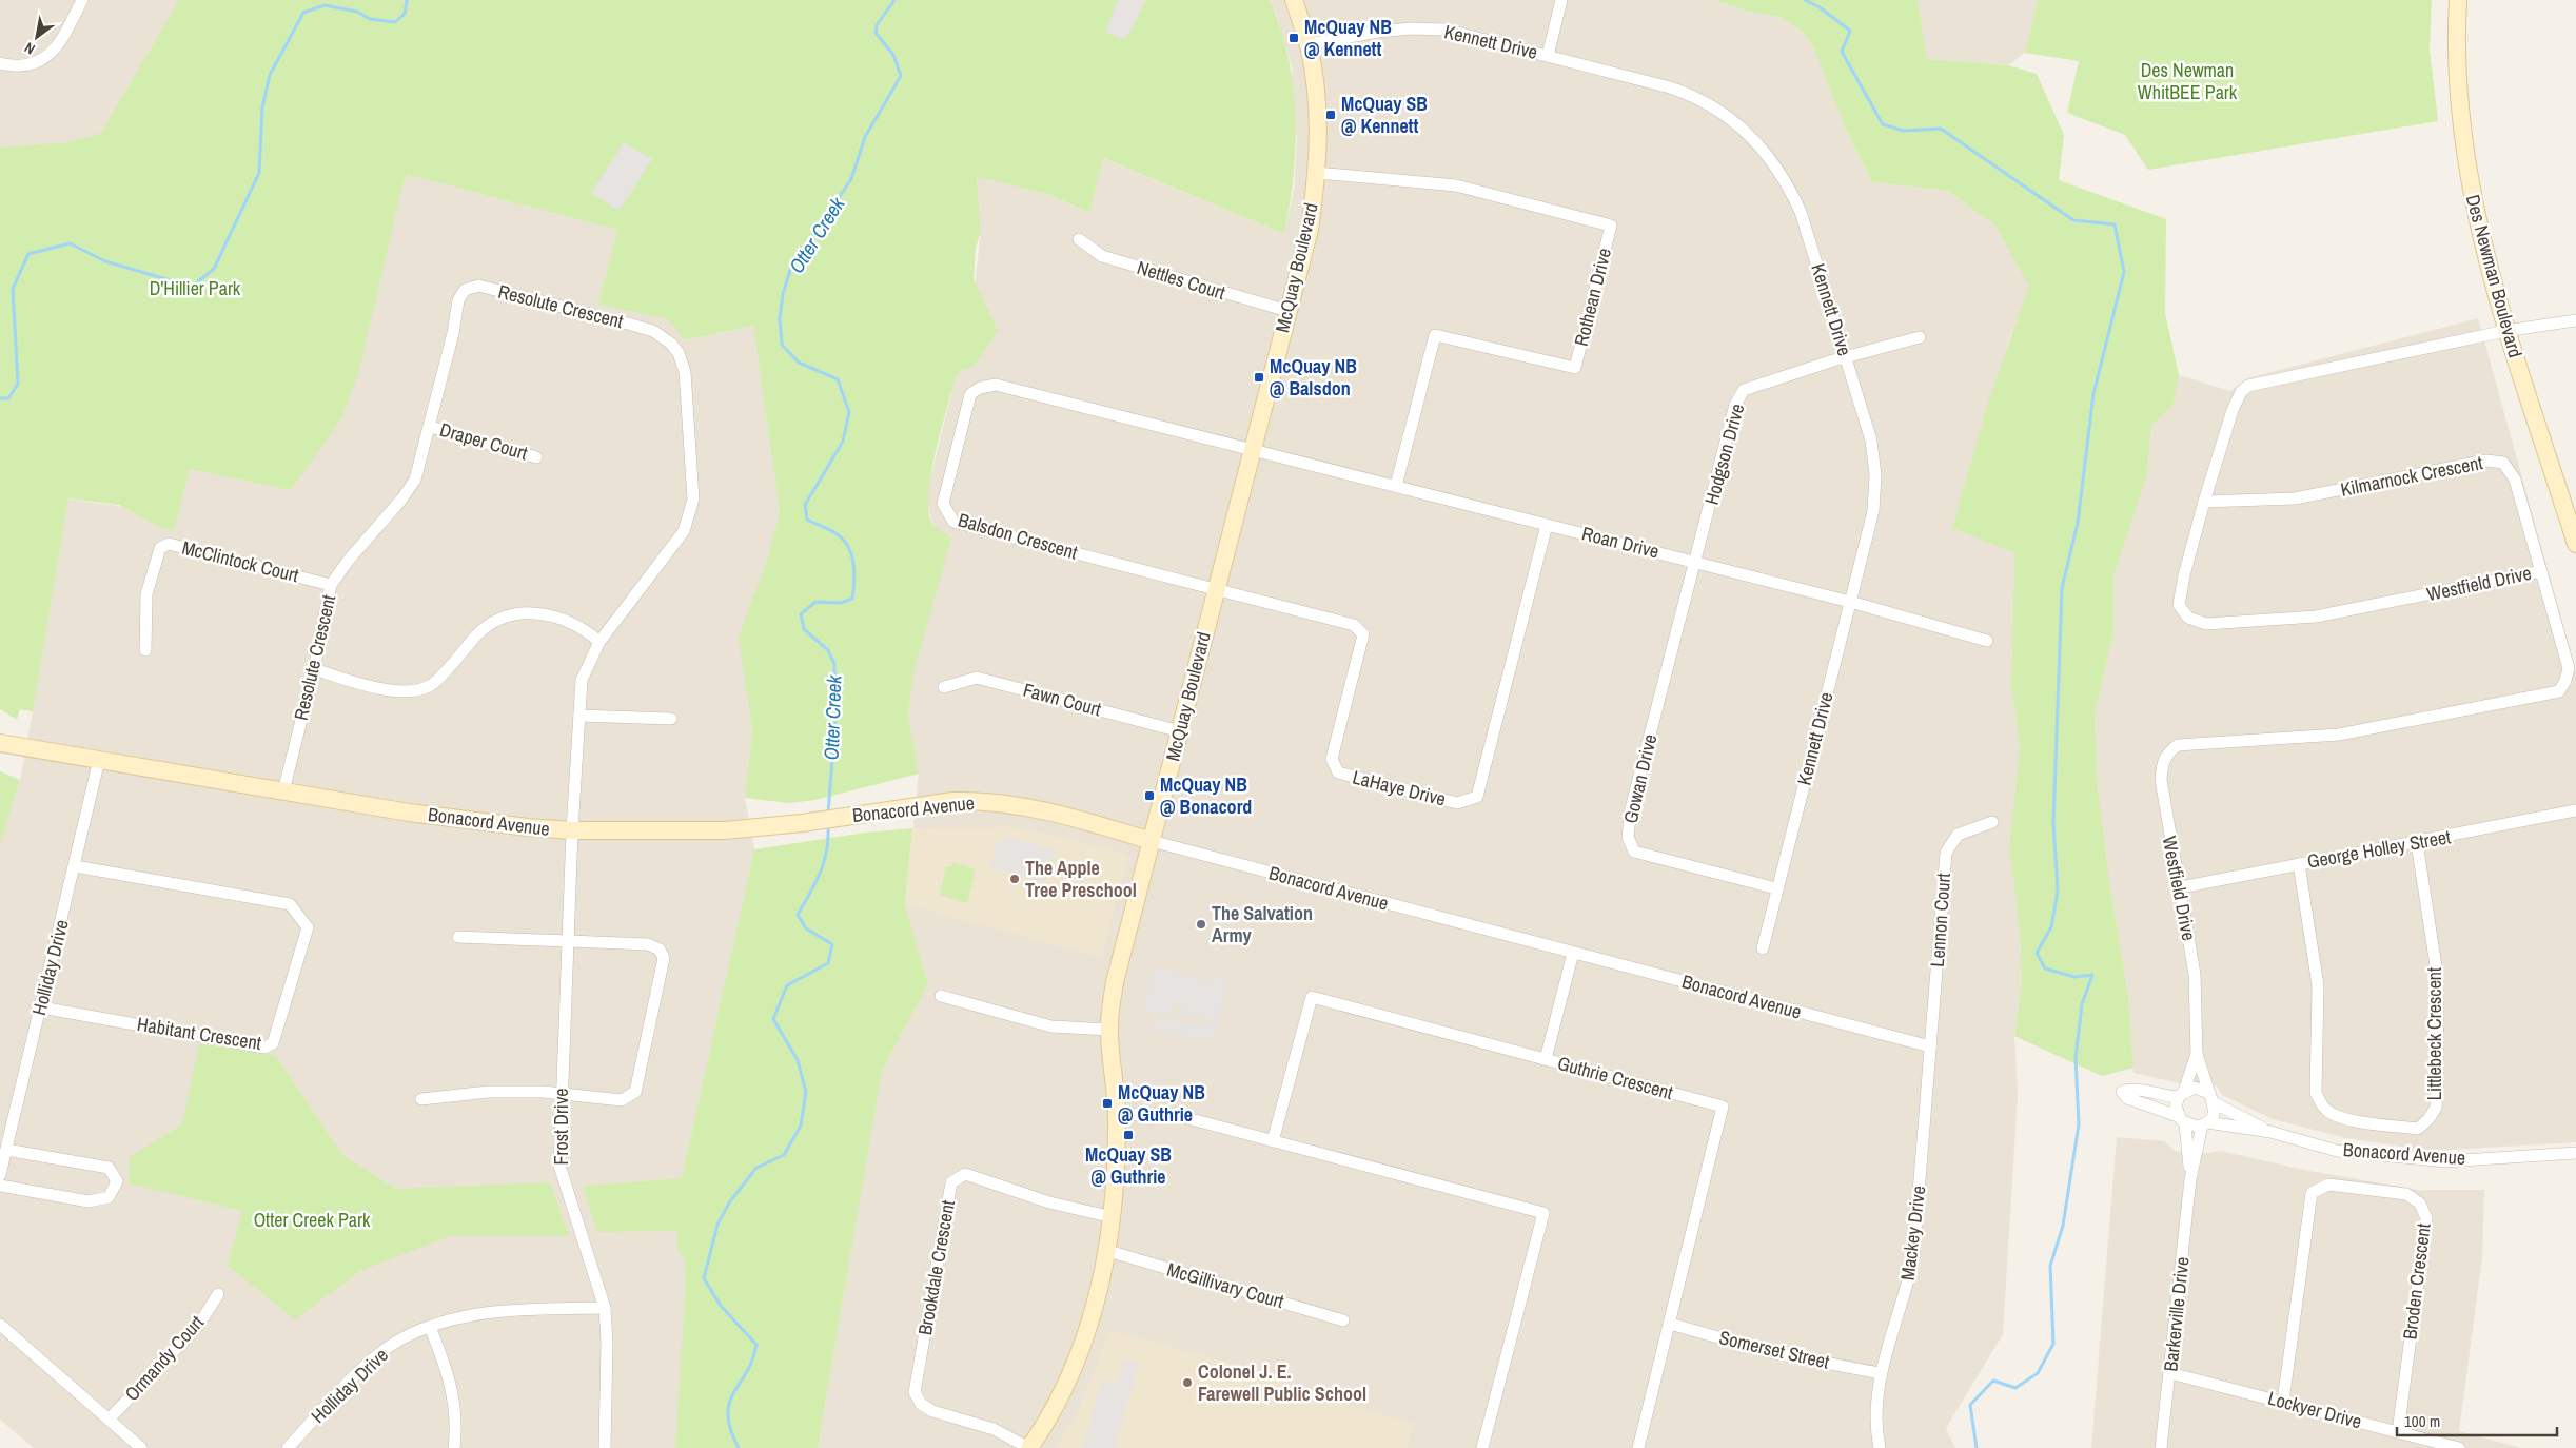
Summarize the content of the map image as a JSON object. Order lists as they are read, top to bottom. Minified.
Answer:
{"streets":{"street":["Kennett Drive","McQuay Boulevard","Des Newman Boulevard","Nettles Court","Rothean Drive","Resolute Crescent","Draper Court","Hodgson Drive","Kilmarnock Crescent","Balsdon Crescent","Roan Drive","McClintock Court","Westfield Drive","Fawn Court","Gowan Drive","LaHaye Drive","Bonacord Avenue","George Holley Street","Lennon Court","Holliday Drive","Habitant Crescent","Littlebeck Crescent","Guthrie Crescent","Frost Drive","Mackey Drive","Brookdale Crescent","Broden Crescent","McGillivary Court","Barkerville Drive","Somerset Street","Ormandy Court","Lockyer Drive"]},"crossings":[["Kennett Drive","McQuay Boulevard"],["Kennett Drive","Hodgson Drive"],["Kennett Drive","Roan Drive"],["Kennett Drive","Gowan Drive"],["McQuay Boulevard","Nettles Court"],["McQuay Boulevard","Rothean Drive"],["McQuay Boulevard","Balsdon Crescent"],["McQuay Boulevard","Roan Drive"],["McQuay Boulevard","Fawn Court"],["McQuay Boulevard","LaHaye Drive"],["McQuay Boulevard","Bonacord Avenue"],["McQuay Boulevard","Brookdale Crescent"],["McQuay Boulevard","McGillivary Court"],["Des Newman Boulevard","Westfield Drive"],["Rothean Drive","Roan Drive"],["Resolute Crescent","Draper Court"],["Resolute Crescent","McClintock Court"],["Resolute Crescent","Bonacord Avenue"],["Resolute Crescent","Frost Drive"],["Hodgson Drive","Roan Drive"],["Hodgson Drive","Gowan Drive"],["Kilmarnock Crescent","Westfield Drive"],["Balsdon Crescent","Roan Drive"],["Balsdon Crescent","LaHaye Drive"],["Roan Drive","Gowan Drive"],["Roan Drive","LaHaye Drive"],["Westfield Drive","Bonacord Avenue"],["Westfield Drive","George Holley Street"],["Westfield Drive","Barkerville Drive"],["Bonacord Avenue","Lennon Court"],["Bonacord Avenue","Holliday Drive"],["Bonacord Avenue","Frost Drive"],["Bonacord Avenue","Mackey Drive"],["Bonacord Avenue","Barkerville Drive"],["George Holley Street","Littlebeck Crescent"],["Lennon Court","Mackey Drive"],["Holliday Drive","Habitant Crescent"],["Holliday Drive","Frost Drive"],["Guthrie Crescent","Somerset Street"],["Mackey Drive","Somerset Street"],["Broden Crescent","Lockyer Drive"],["Barkerville Drive","Lockyer Drive"]],"water":["Otter Creek"],"parks":["Des Newman WhitBEE Park","D'Hillier Park","Otter Creek Park"],"places":{"transit":["McQuay NB @ Kennett","McQuay SB @ Kennett","McQuay NB @ Balsdon","McQuay NB @ Bonacord","McQuay NB @ Guthrie","McQuay SB @ Guthrie"],"other":["The Apple Tree Preschool","The Salvation Army","Colonel J. E. Farewell Public School"]},"scale_bar":"100 m","north":"bottom left"}
